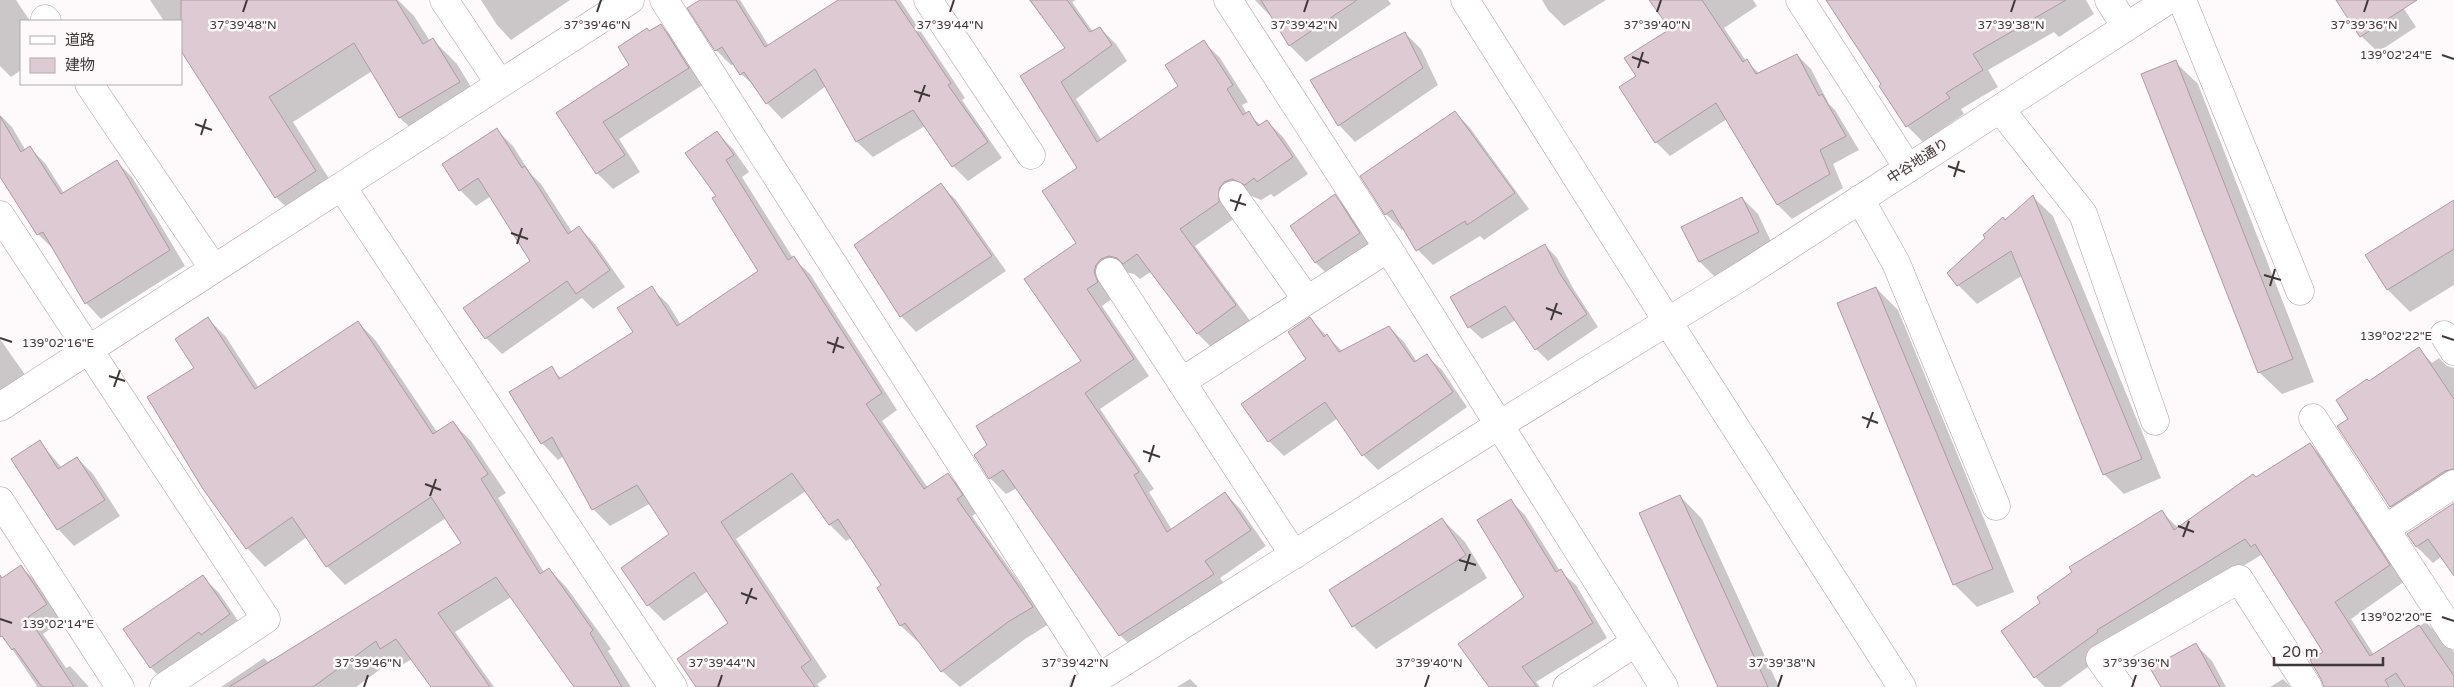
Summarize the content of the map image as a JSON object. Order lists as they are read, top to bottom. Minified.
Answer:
{"streets":{"street":["中谷地通り"]},"legend":["道路","建物"],"scale_bar":"20 m","coordinates":["37°39'48\"N","37°39'46\"N","37°39'44\"N","37°39'42\"N","37°39'40\"N","37°39'38\"N","37°39'36\"N","139°02'24\"E","139°02'22\"E","139°02'16\"E","139°02'20\"E","139°02'14\"E"]}
